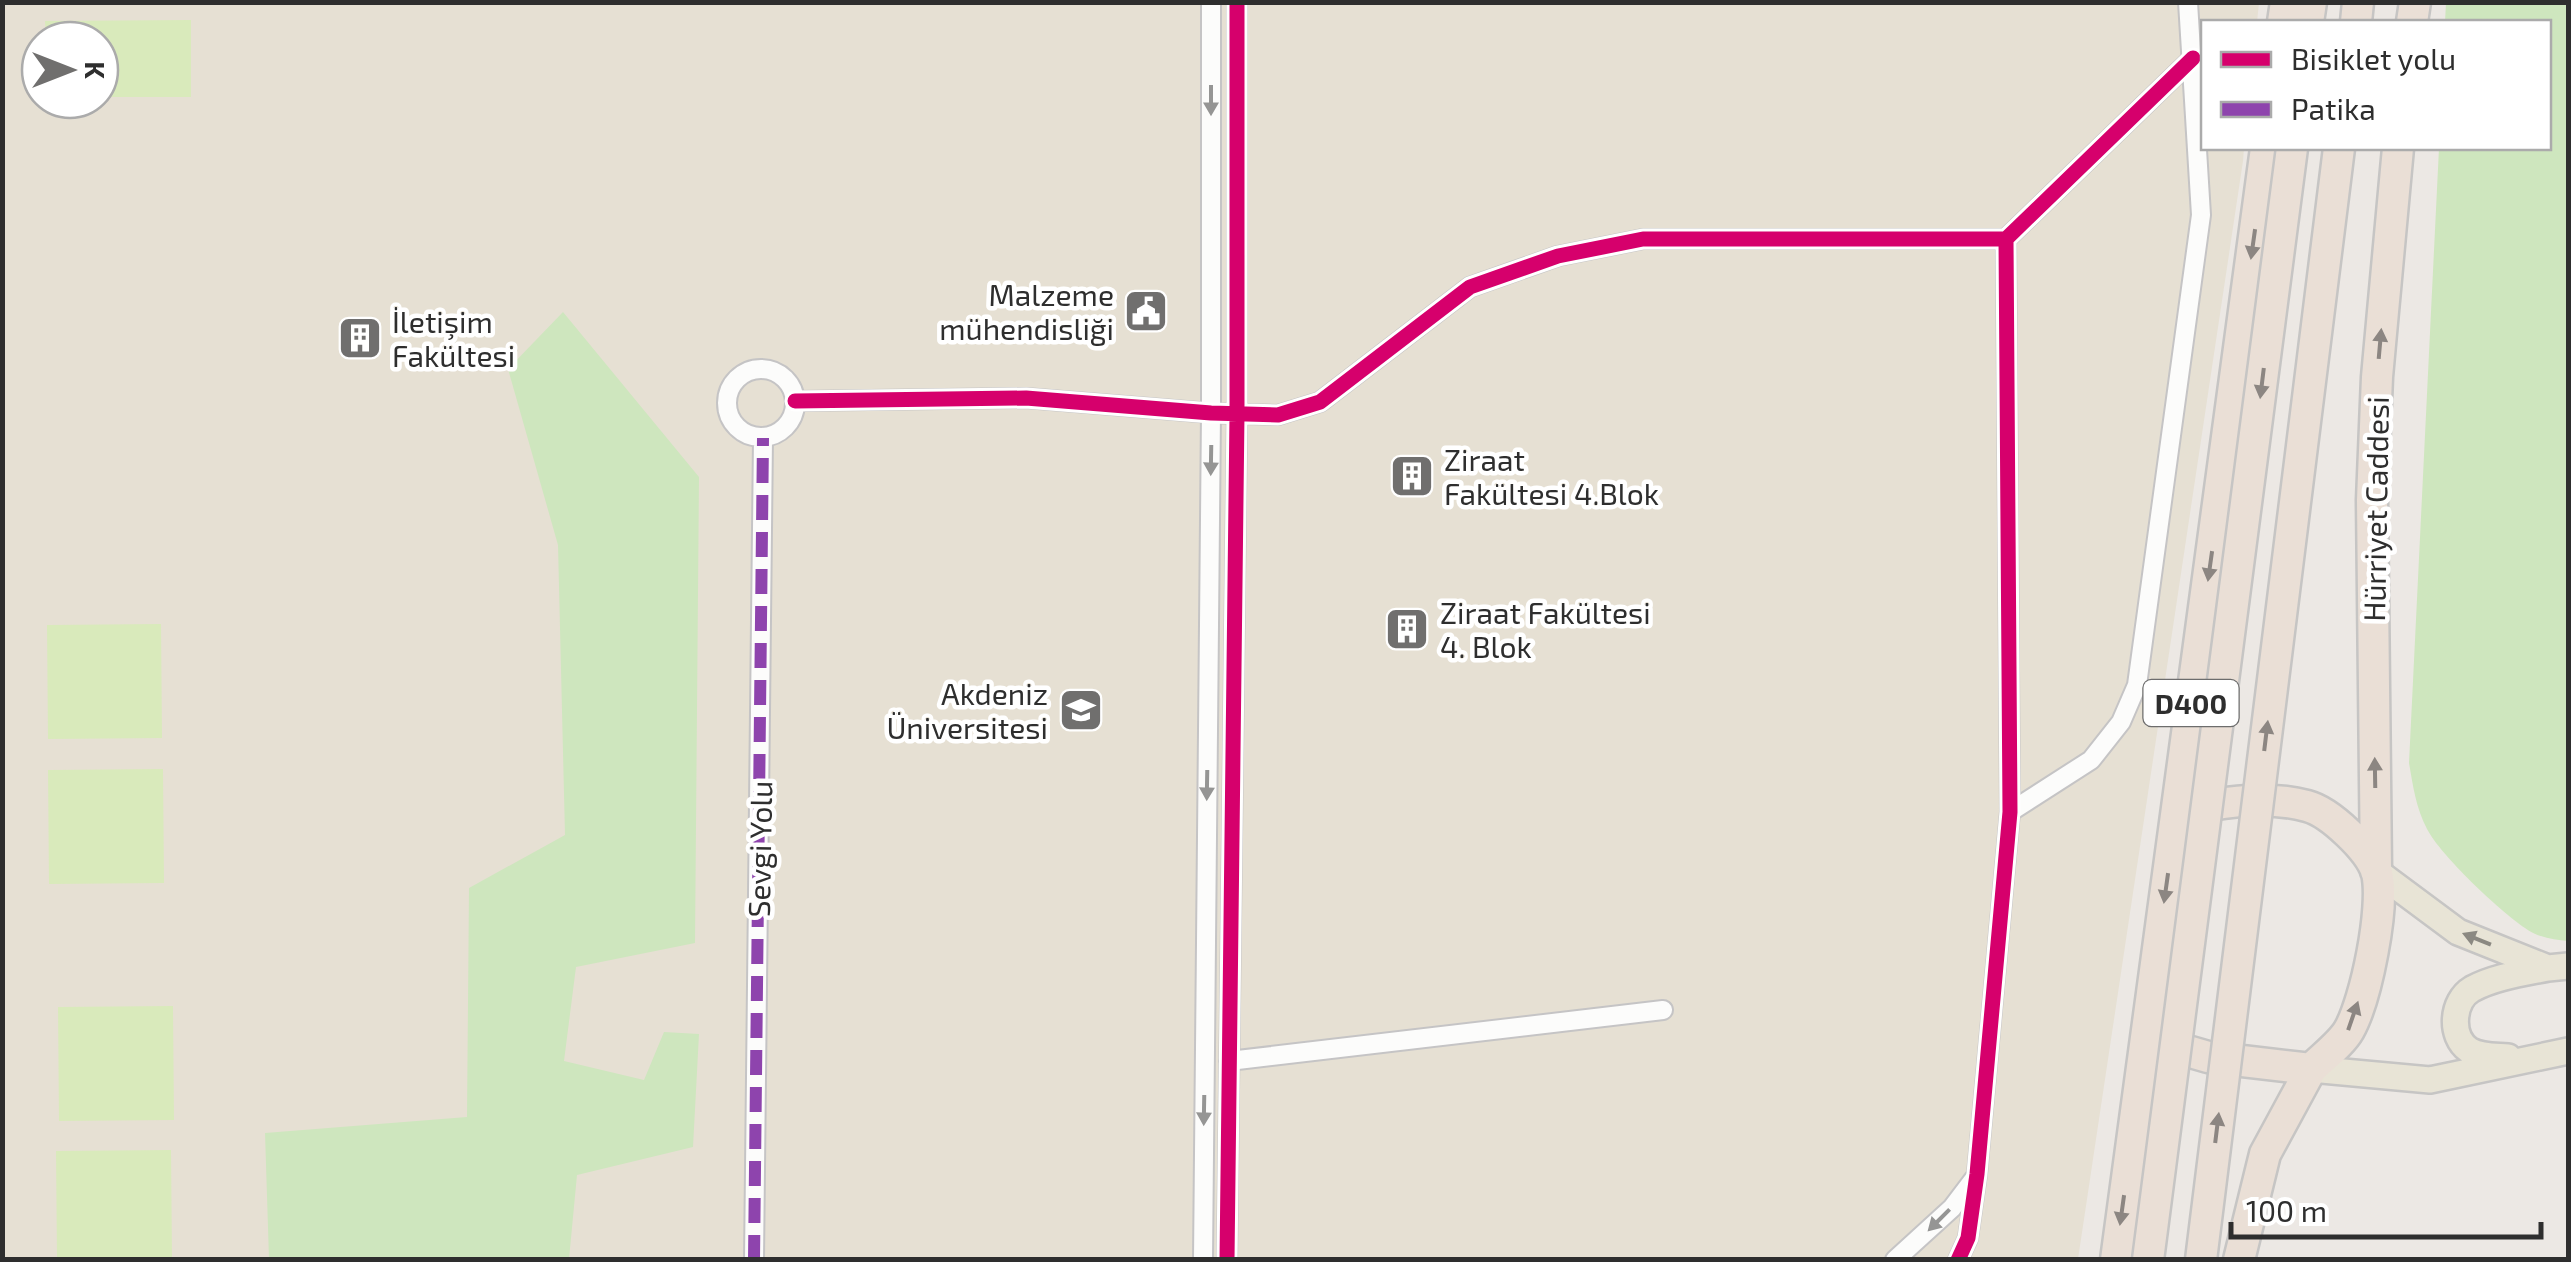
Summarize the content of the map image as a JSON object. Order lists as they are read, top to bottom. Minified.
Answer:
{"streets":{"highway":["Hürriyet Caddesi","D400"],"street":["Sevgi Yolu"]},"crossings":[["Hürriyet Caddesi","D400"]],"places":{"public building":["Malzeme mühendisliği"],"building":["İletişim Fakültesi","Ziraat Fakültesi 4.Blok","Ziraat Fakültesi 4. Blok"],"school or university":["Akdeniz Üniversitesi"]},"legend":["Bisiklet yolu","Patika"],"scale_bar":"100 m","north":"right"}
